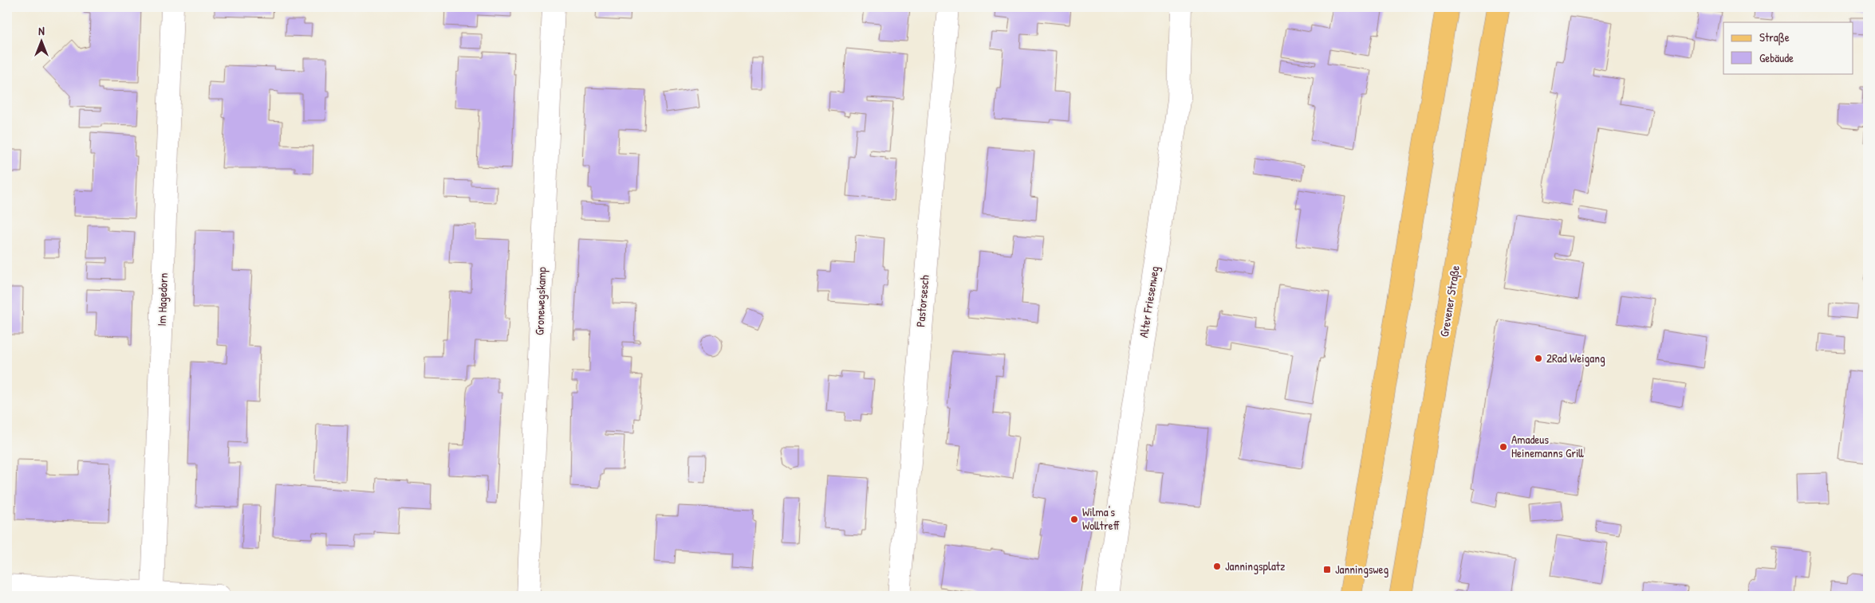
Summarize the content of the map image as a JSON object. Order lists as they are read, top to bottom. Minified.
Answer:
{"streets":{"main road":["Grevener Straße"],"street":["Im Hagedorn","Gronewegskamp","Pastorsesch","Alter Friesenweg"]},"places":{"other":["2Rad Weigang","Amadeus Heinemanns Grill","Wilma's Wolltreff","Janningsplatz"],"transit":["Janningsweg"]},"legend":["Straße","Gebäude"],"north":"top"}
